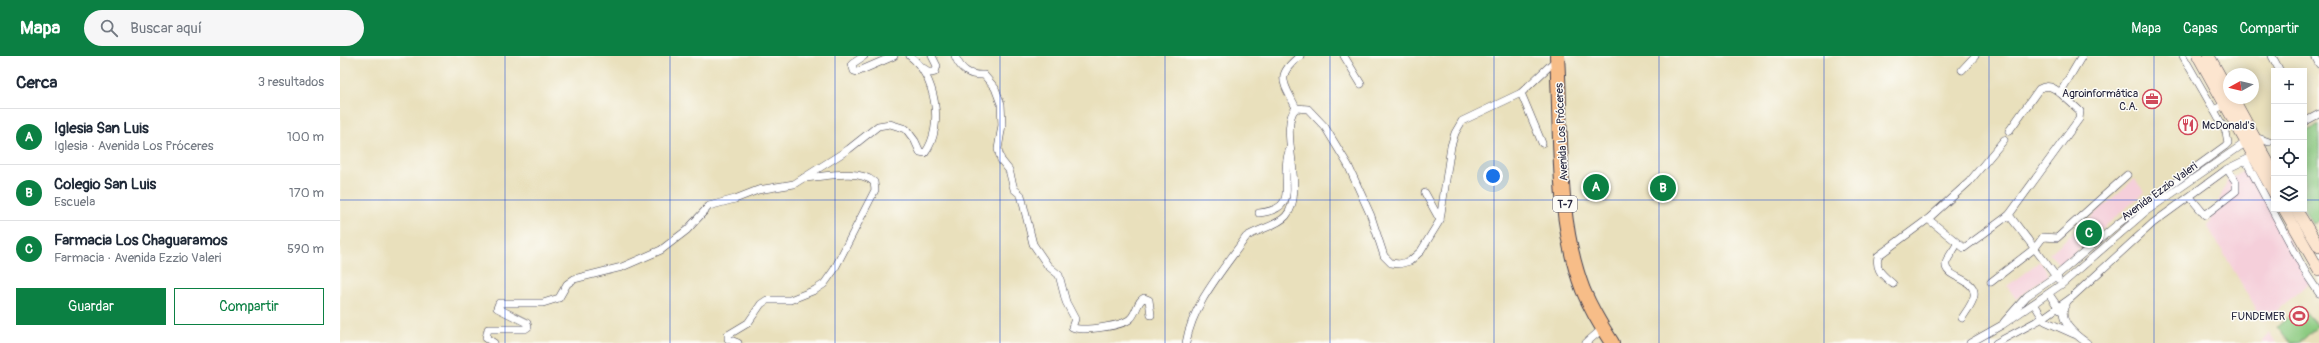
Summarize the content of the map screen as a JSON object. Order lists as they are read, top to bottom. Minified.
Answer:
{"streets":{"highway":["Avenida Los Próceres","T-7"],"street":["Avenida Ezzio Valeri"]},"places":{"office":["Agroinformática C.A."],"restaurant":["McDonald's"],"sports":["FUNDEMER"]},"north":"left","page":{"header":"Mapa","search":"Buscar aquí","nav":["Mapa","Capas","Compartir"],"heading":["Cerca","3 resultados"],"map_buttons":["+","−"],"list":[{"mark":"A","name":"Iglesia San Luis","note":"Iglesia · Avenida Los Próceres","value":"100 m"},{"mark":"B","name":"Colegio San Luis","note":"Escuela","value":"170 m"},{"mark":"C","name":"Farmacia Los Chaguaramos","note":"Farmacia · Avenida Ezzio Valeri","value":"590 m"}],"pins":["A","B","C"],"buttons":["Guardar","Compartir"]}}
